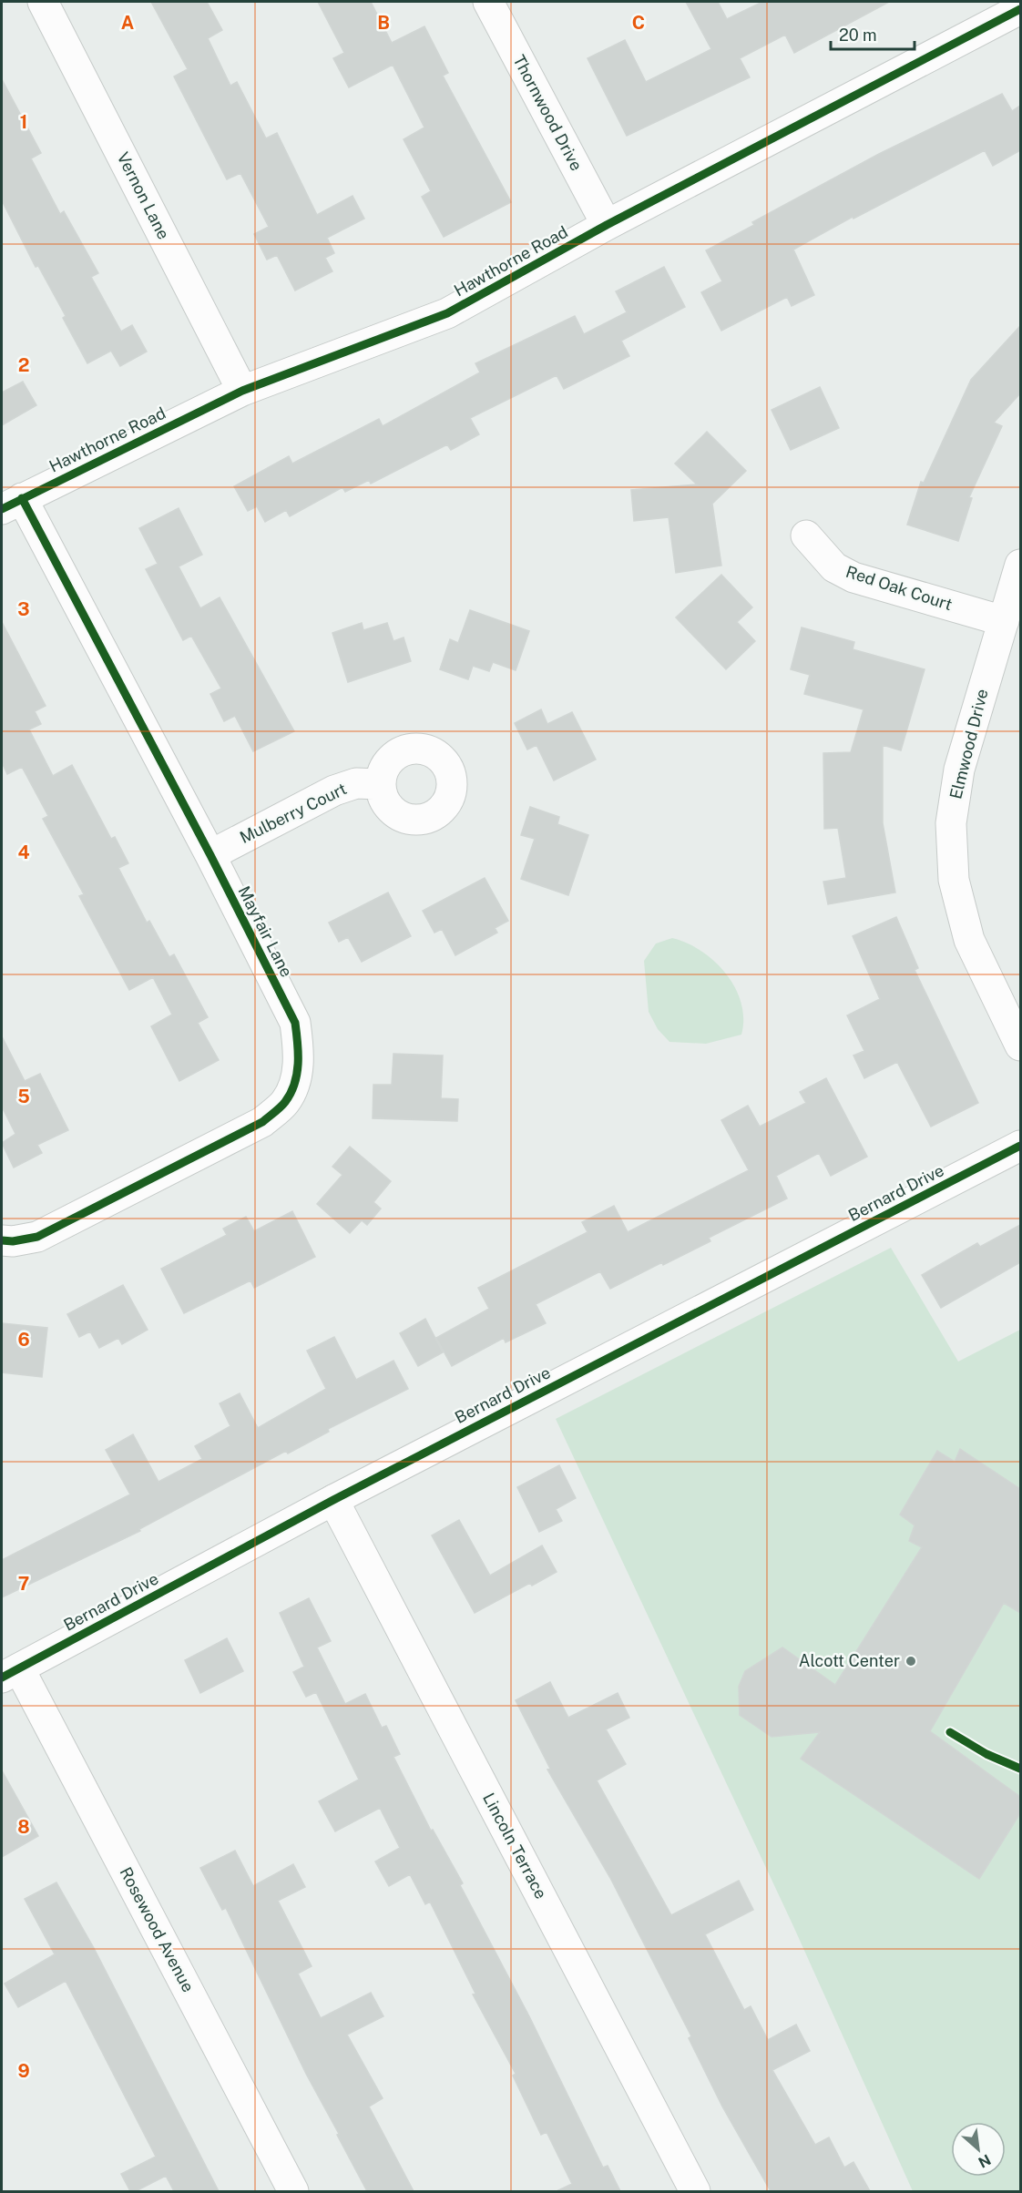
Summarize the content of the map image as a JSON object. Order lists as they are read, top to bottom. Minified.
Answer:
{"streets":{"street":["Thornwood Drive","Vernon Lane","Hawthorne Road","Red Oak Court","Elmwood Drive","Mulberry Court","Mayfair Lane","Bernard Drive","Lincoln Terrace","Rosewood Avenue"]},"crossings":[["Thornwood Drive","Hawthorne Road"],["Vernon Lane","Hawthorne Road"],["Hawthorne Road","Mayfair Lane"],["Red Oak Court","Elmwood Drive"],["Mulberry Court","Mayfair Lane"],["Bernard Drive","Lincoln Terrace"],["Bernard Drive","Rosewood Avenue"]],"places":["Alcott Center"],"scale_bar":"20 m","north":"bottom right","grid":{"columns":["A","B","C"],"rows":["1","2","3","4","5","6","7","8","9"]}}
